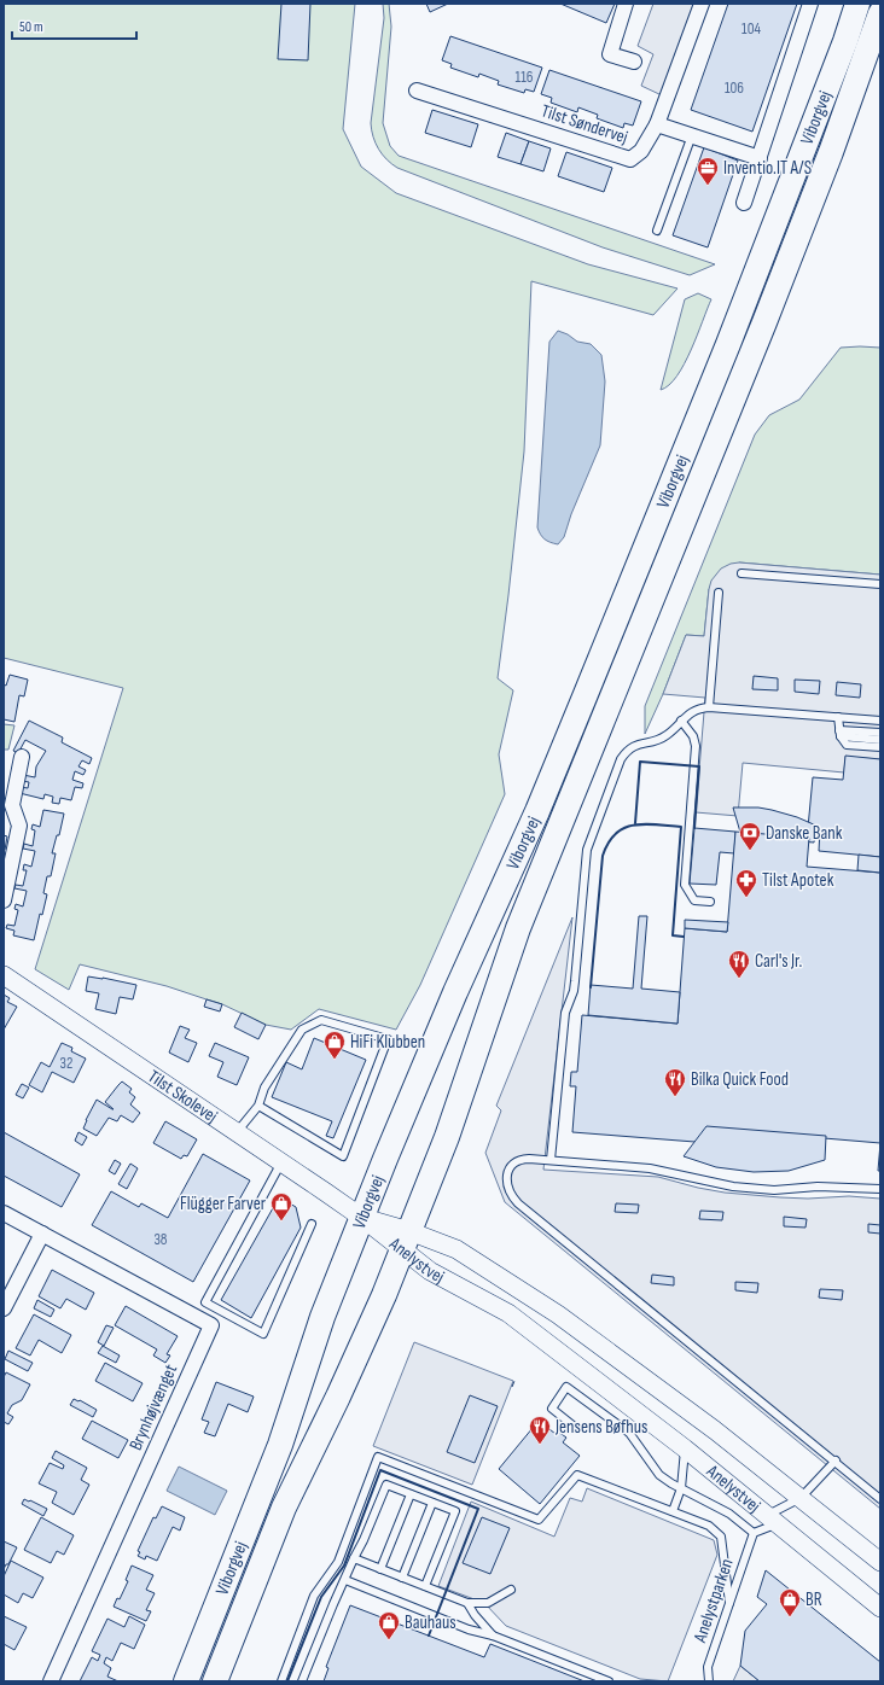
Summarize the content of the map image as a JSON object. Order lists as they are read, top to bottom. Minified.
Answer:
{"streets":{"main road":["Viborgvej"],"street":["Tilst Søndervej","Tilst Skolevej","Anelystvej","Brynhøjvænget"],"lane":["Anelystparken"]},"crossings":[["Viborgvej","Tilst Skolevej"],["Viborgvej","Anelystvej"],["Tilst Skolevej","Anelystvej"]],"places":{"office":["Inventio.IT A/S"],"bank":["Danske Bank"],"pharmacy":["Tilst Apotek"],"restaurant":["Carl's Jr.","Bilka Quick Food","Jensens Bøfhus"],"shop":["HiFi Klubben","Flügger Farver","BR","Bauhaus"]},"house_numbers":["104","116","106","32","38"],"scale_bar":"50 m"}
